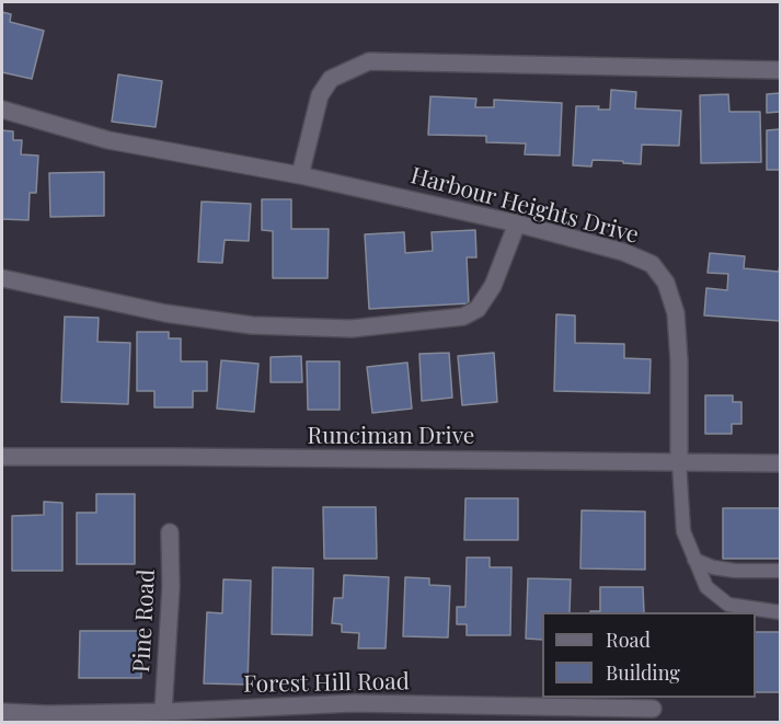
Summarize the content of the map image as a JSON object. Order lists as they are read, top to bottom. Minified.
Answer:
{"streets":{"street":["Harbour Heights Drive","Runciman Drive","Pine Road","Forest Hill Road"]},"crossings":[["Harbour Heights Drive","Runciman Drive"],["Pine Road","Forest Hill Road"]],"legend":["Road","Building"]}
